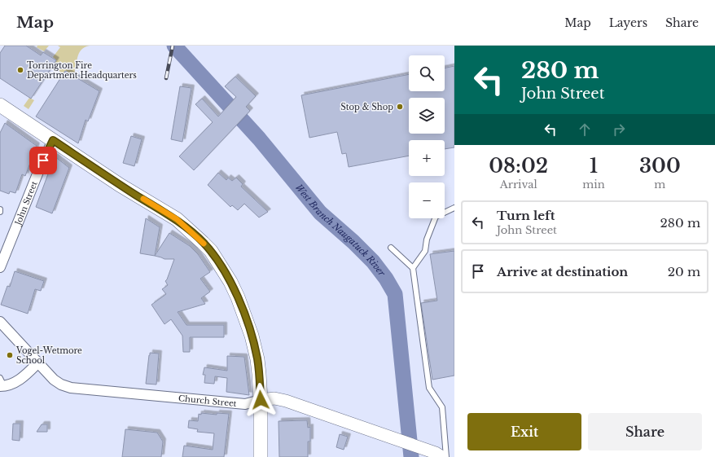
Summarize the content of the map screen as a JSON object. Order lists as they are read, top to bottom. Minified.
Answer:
{"streets":{"street":["John Street","Church Street"]},"water":["West Branch Naugatuck River"],"places":["Torrington Fire Department Headquarters","Stop & Shop","Vogel-Wetmore School"],"page":{"header":"Map","nav":["Map","Layers","Share"],"turn":["280 m","John Street"],"map_buttons":["+","−"],"eta":["08:02","Arrival","1","min","300","m"],"list":[{"name":"Turn left","note":"John Street","value":"280 m"},{"name":"Arrive at destination","value":"20 m"}],"buttons":["Exit","Share"]}}
